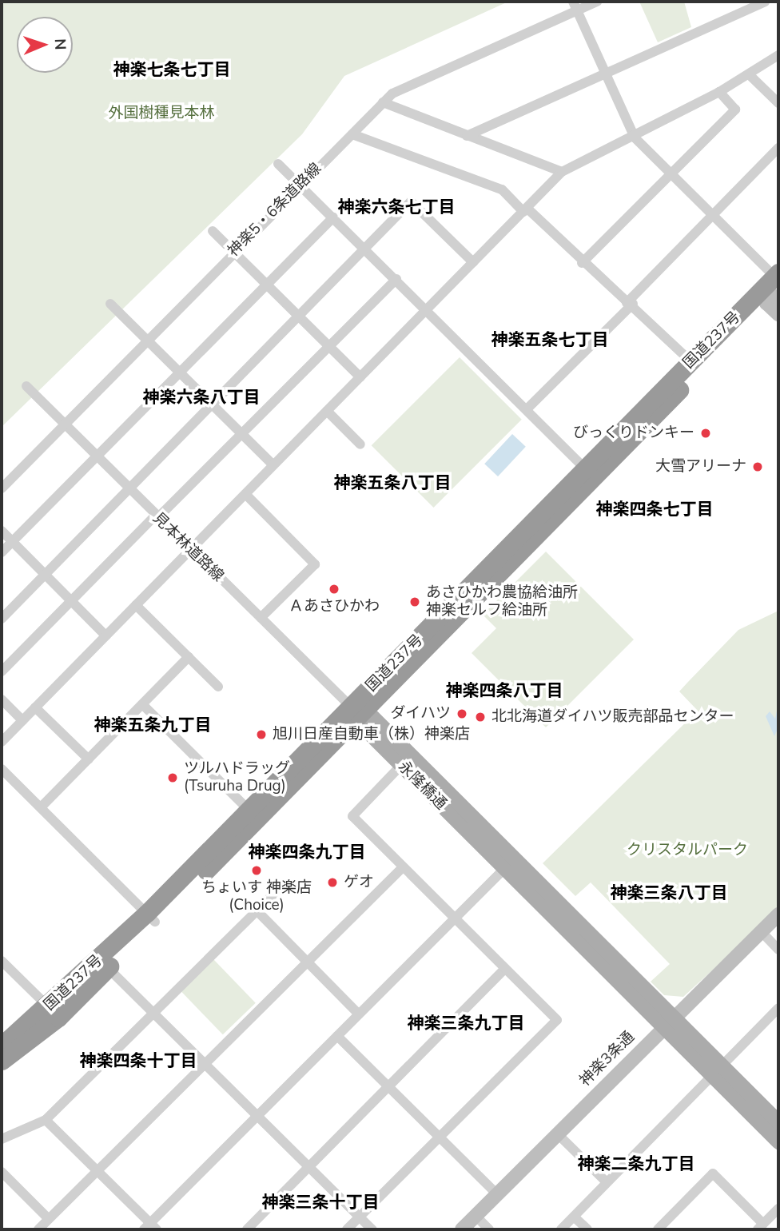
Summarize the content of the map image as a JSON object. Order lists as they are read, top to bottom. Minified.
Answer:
{"streets":{"highway":["国道237号"],"main road":["永隆橋通"],"street":["神楽5・6条道路線","見本林道路線","神楽3条通"]},"crossings":[["神楽5・6条道路線","見本林道路線"],["国道237号","見本林道路線"],["国道237号","永隆橋通"],["見本林道路線","永隆橋通"],["永隆橋通","神楽3条通"]],"districts":["神楽七条七丁目","神楽六条七丁目","神楽五条七丁目","神楽六条八丁目","神楽五条八丁目","神楽四条七丁目","神楽四条八丁目","神楽五条九丁目","神楽四条九丁目","神楽三条八丁目","神楽三条九丁目","神楽四条十丁目","神楽二条九丁目","神楽三条十丁目"],"parks":["外国樹種見本林","クリスタルパーク"],"places":["びっくりドンキー","大雪アリーナ","Ａあさひかわ","あさひかわ農協給油所 神楽セルフ給油所","ダイハツ","北北海道ダイハツ販売部品センター","旭川日産自動車（株）神楽店","ツルハドラッグ (Tsuruha Drug)","ちょいす 神楽店 (Choice)","ゲオ"],"north":"right"}
